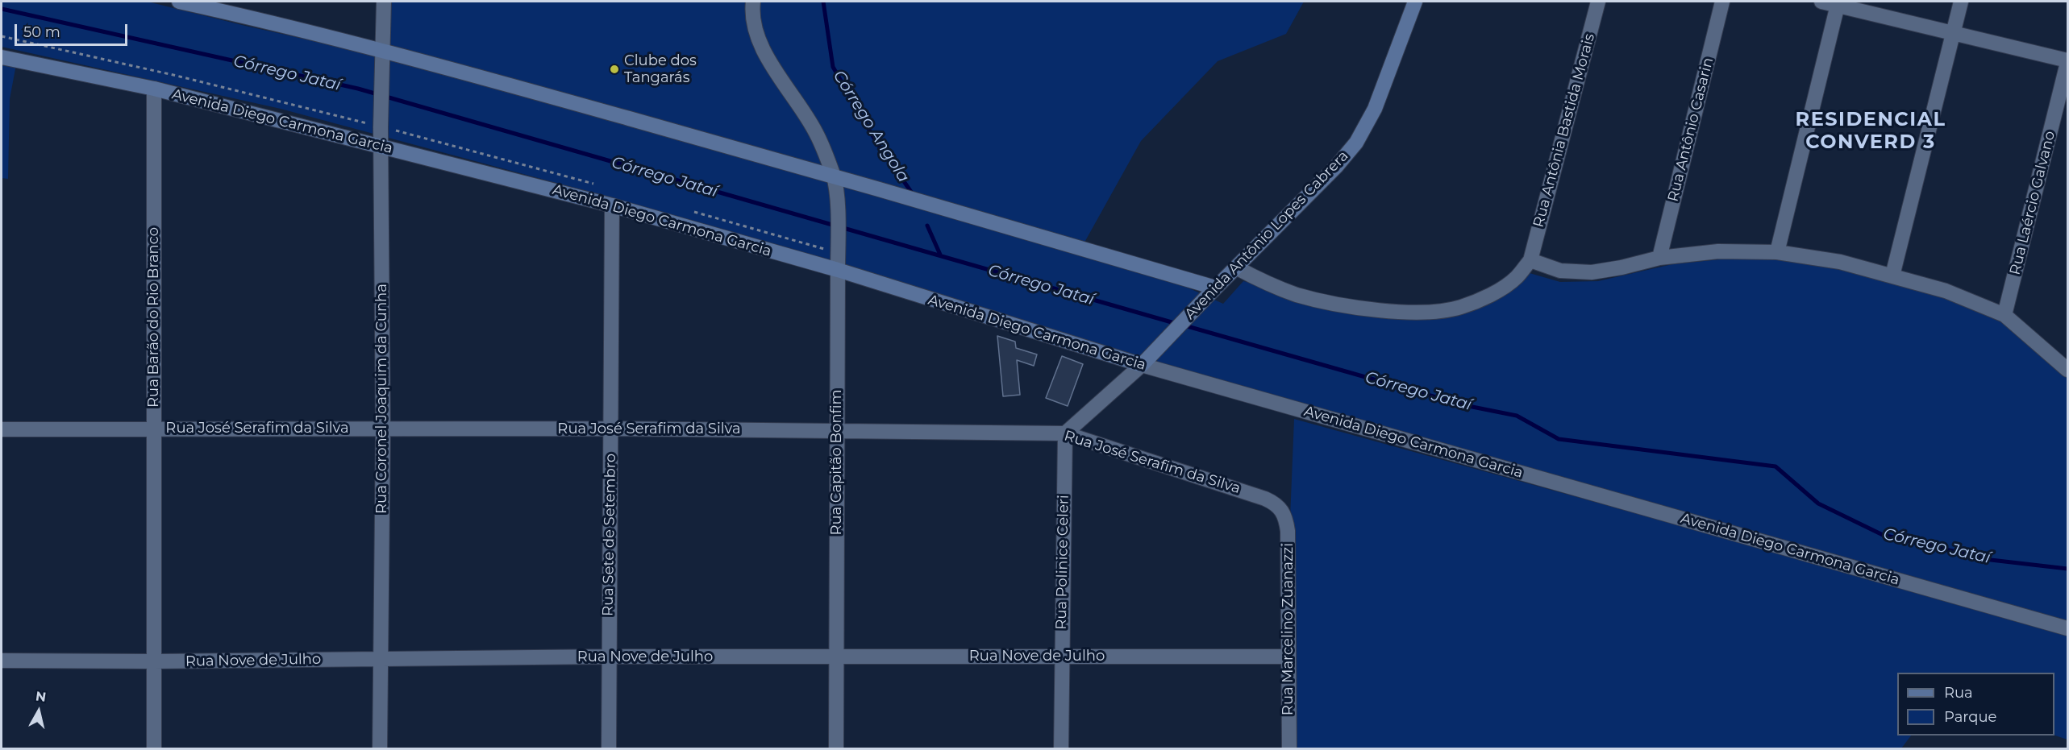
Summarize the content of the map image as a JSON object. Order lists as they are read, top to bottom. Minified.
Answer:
{"streets":{"main road":["Avenida Diego Carmona Garcia","Avenida Antônio Lopes Cabrera"],"street":["Rua Antônio Casarin","Rua Antônia Bastida Morais","Rua Laércio Galvano","Rua Barão do Rio Branco","Rua Coronel Joaquim da Cunha","Rua José Serafim da Silva","Rua Capitão Bonfim","Rua Sete de Setembro","Rua Polinice Celeri","Rua Marcelino Zuanazzi","Rua Nove de Julho"]},"crossings":[["Avenida Diego Carmona Garcia","Avenida Antônio Lopes Cabrera"],["Avenida Diego Carmona Garcia","Rua Barão do Rio Branco"],["Avenida Diego Carmona Garcia","Rua Coronel Joaquim da Cunha"],["Avenida Diego Carmona Garcia","Rua Capitão Bonfim"],["Avenida Diego Carmona Garcia","Rua Sete de Setembro"],["Avenida Antônio Lopes Cabrera","Rua José Serafim da Silva"],["Avenida Antônio Lopes Cabrera","Rua Polinice Celeri"],["Rua Barão do Rio Branco","Rua José Serafim da Silva"],["Rua Barão do Rio Branco","Rua Nove de Julho"],["Rua Coronel Joaquim da Cunha","Rua José Serafim da Silva"],["Rua Coronel Joaquim da Cunha","Rua Nove de Julho"],["Rua José Serafim da Silva","Rua Capitão Bonfim"],["Rua José Serafim da Silva","Rua Sete de Setembro"],["Rua José Serafim da Silva","Rua Polinice Celeri"],["Rua José Serafim da Silva","Rua Marcelino Zuanazzi"],["Rua Capitão Bonfim","Rua Nove de Julho"],["Rua Sete de Setembro","Rua Nove de Julho"],["Rua Polinice Celeri","Rua Nove de Julho"],["Rua Marcelino Zuanazzi","Rua Nove de Julho"]],"districts":["RESIDENCIAL CONVERD 3"],"water":["Córrego Jataí","Córrego Angola"],"places":["Clube dos Tangarás"],"legend":["Rua","Parque"],"scale_bar":"50 m","north":"top"}
